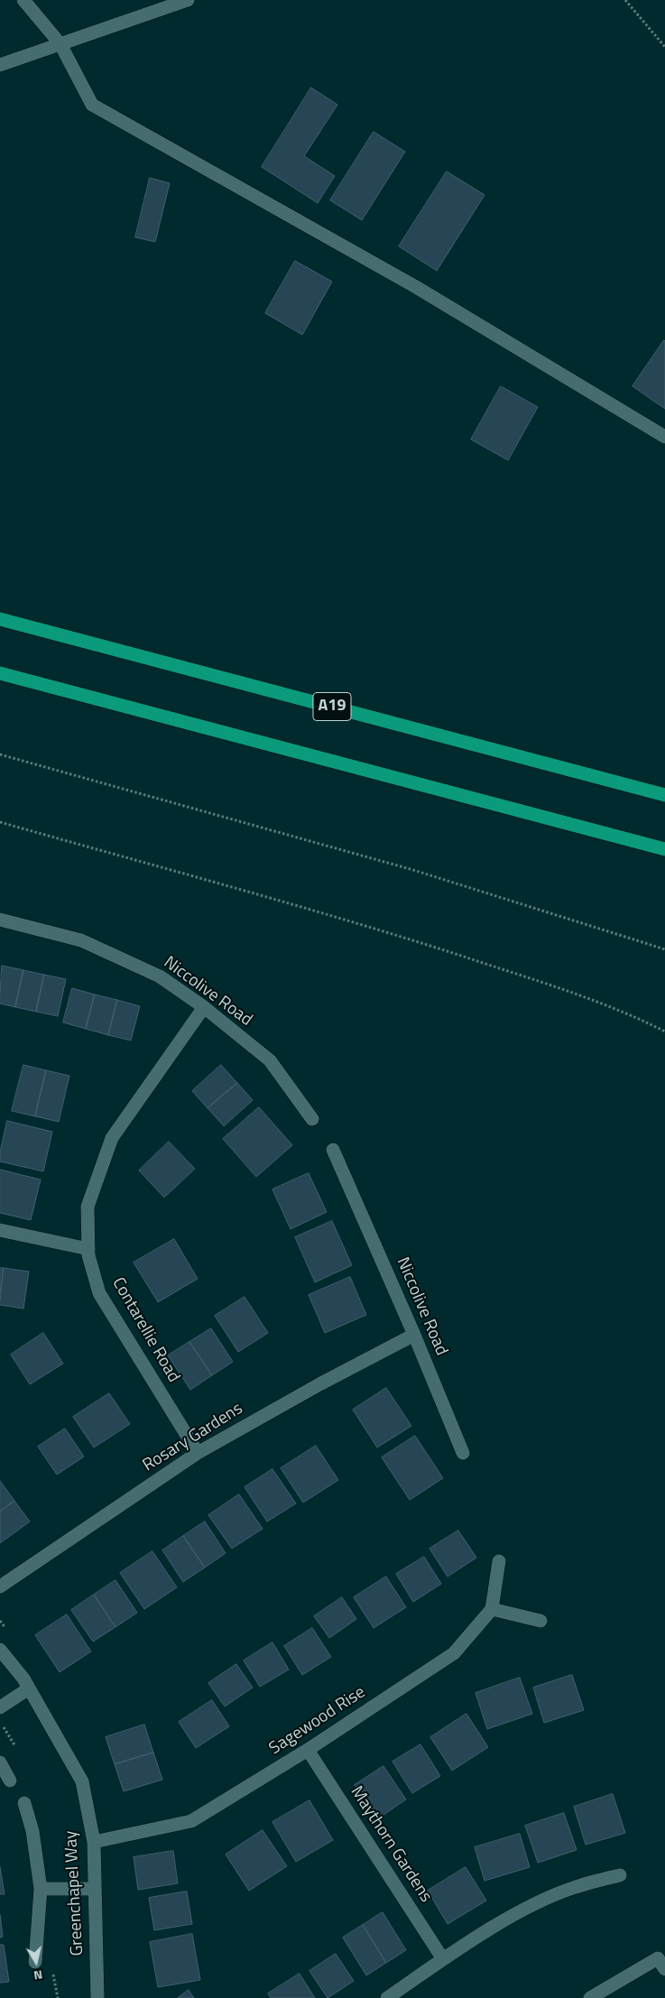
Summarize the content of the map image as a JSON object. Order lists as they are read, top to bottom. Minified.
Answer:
{"streets":{"highway":["A19"],"street":["Niccolive Road","Contarellie Road","Rosary Gardens","Sagewood Rise","Maythorn Gardens","Greenchapel Way"]},"crossings":[["Niccolive Road","Contarellie Road"],["Niccolive Road","Rosary Gardens"],["Contarellie Road","Rosary Gardens"],["Sagewood Rise","Maythorn Gardens"],["Sagewood Rise","Greenchapel Way"]],"north":"bottom"}
